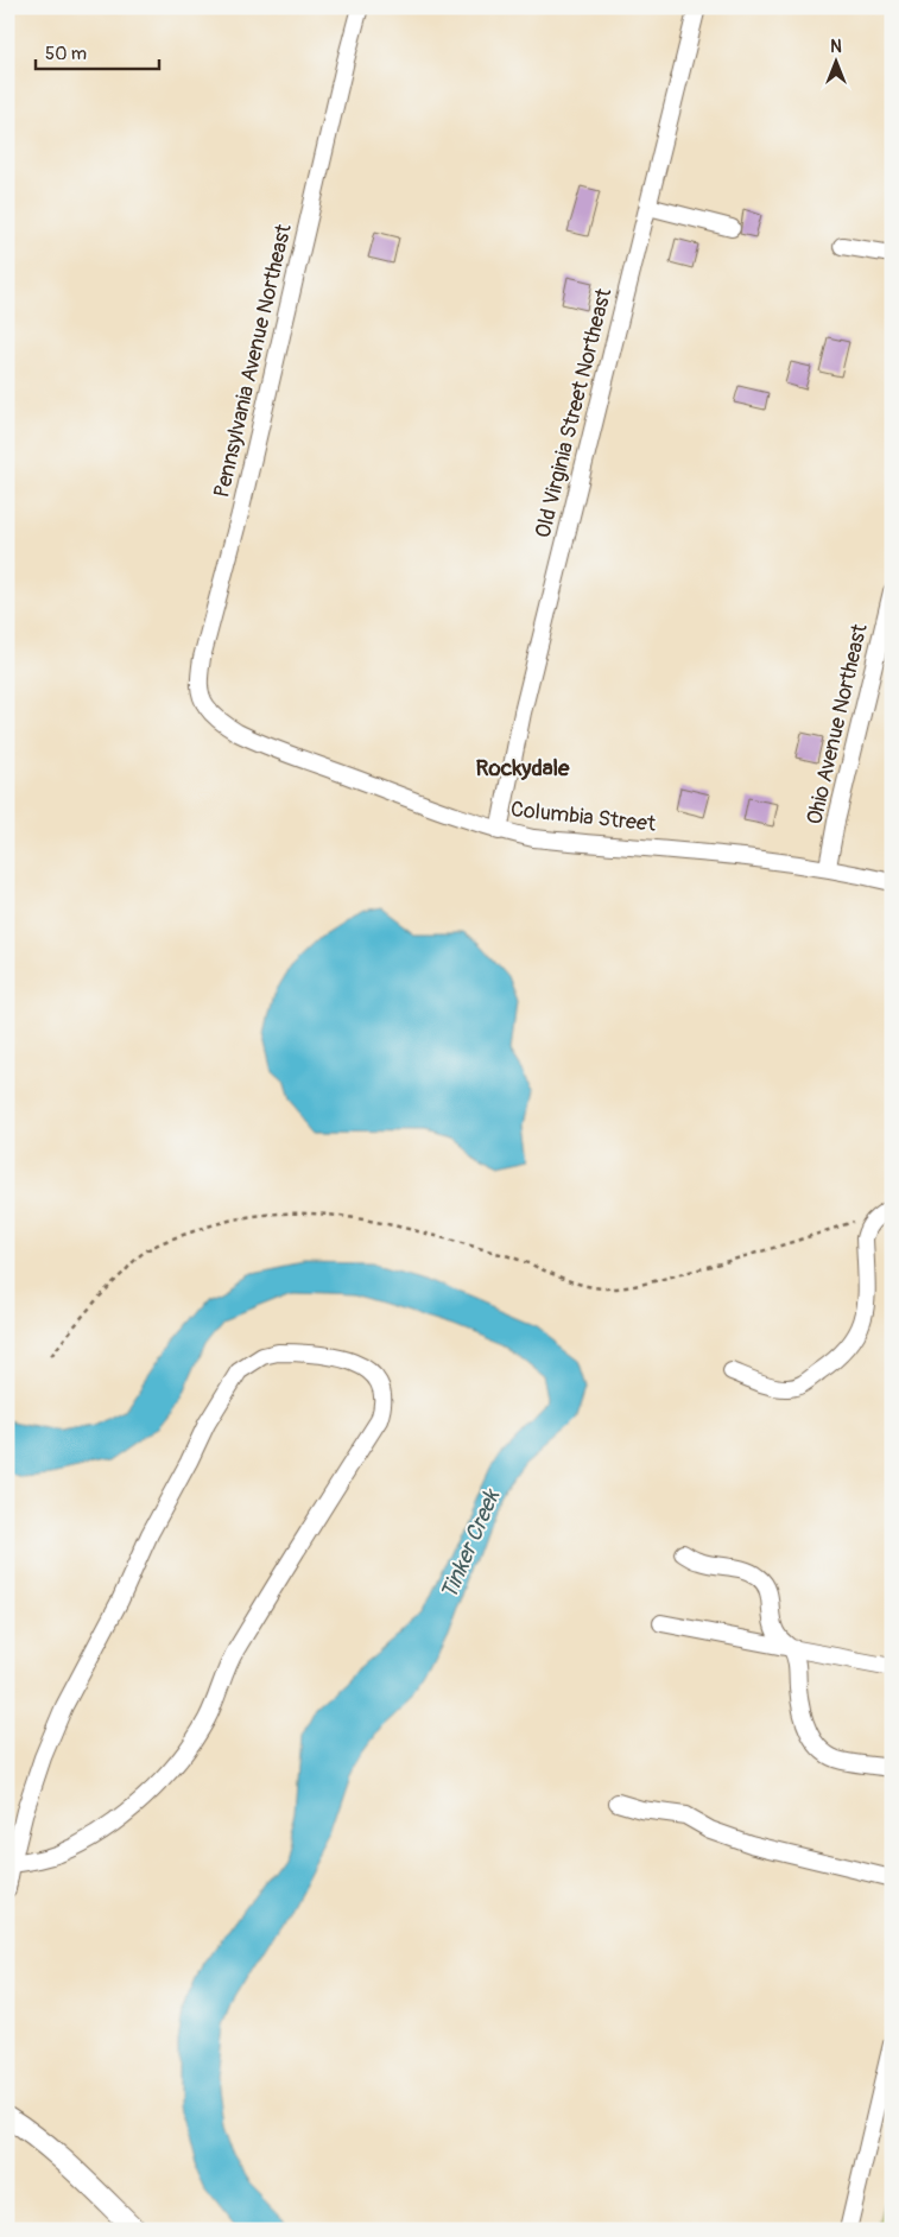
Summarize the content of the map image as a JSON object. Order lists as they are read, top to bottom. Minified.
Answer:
{"streets":{"street":["Pennsylvania Avenue Northeast","Old Virginia Street Northeast","Ohio Avenue Northeast","Columbia Street"]},"crossings":[["Pennsylvania Avenue Northeast","Columbia Street"],["Old Virginia Street Northeast","Columbia Street"],["Ohio Avenue Northeast","Columbia Street"]],"districts":["Rockydale"],"water":["Tinker Creek"],"scale_bar":"50 m","north":"top"}
